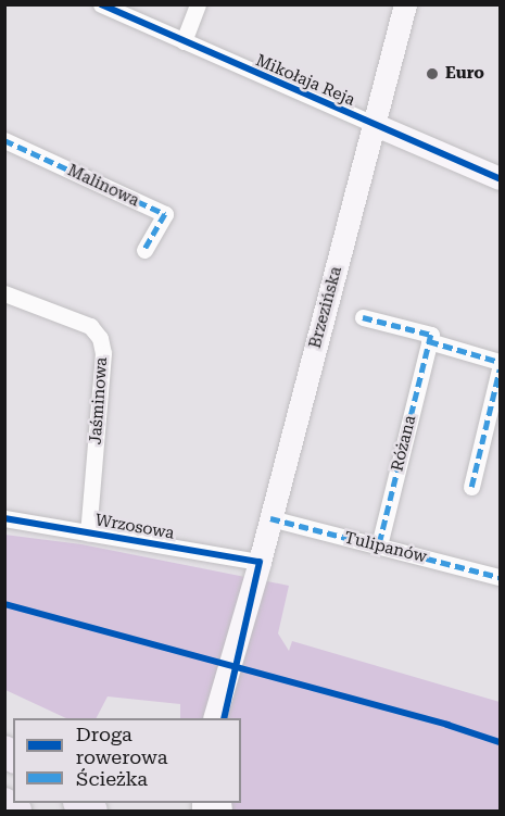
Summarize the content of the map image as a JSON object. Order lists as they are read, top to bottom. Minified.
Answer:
{"streets":{"main road":["Mikołaja Reja","Brzezińska"],"street":["Malinowa","Jaśminowa","Różana","Wrzosowa","Tulipanów"]},"crossings":[["Mikołaja Reja","Brzezińska"],["Brzezińska","Wrzosowa"],["Brzezińska","Tulipanów"],["Jaśminowa","Wrzosowa"],["Różana","Tulipanów"]],"places":["Euro"],"legend":["Droga rowerowa","Ścieżka"]}
